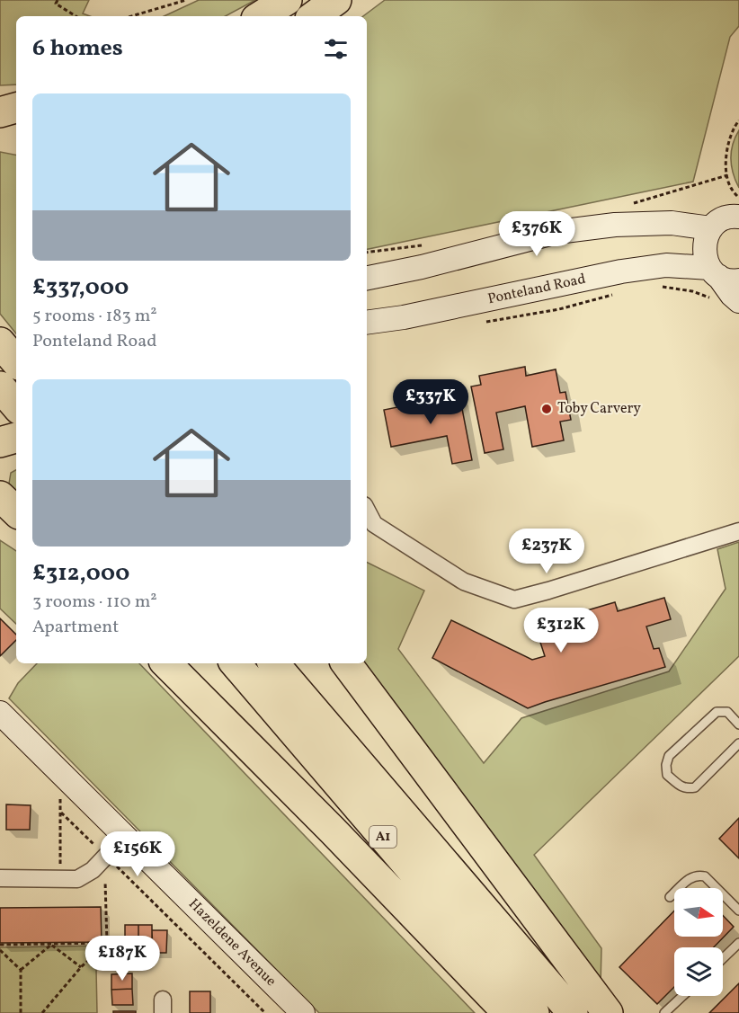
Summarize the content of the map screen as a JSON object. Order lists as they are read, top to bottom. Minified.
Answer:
{"streets":{"highway":["A1"],"main road":["Ponteland Road","Hazeldene Avenue"]},"places":["Toby Carvery"],"north":"right","page":{"heading":"6 homes","list":[{"name":"£337,000","note":"5 rooms · 183 m² · Ponteland Road"},{"name":"£312,000","note":"3 rooms · 110 m² · Apartment"}],"price":["£376K","£337K","£237K","£312K","£156K","£187K"]}}
